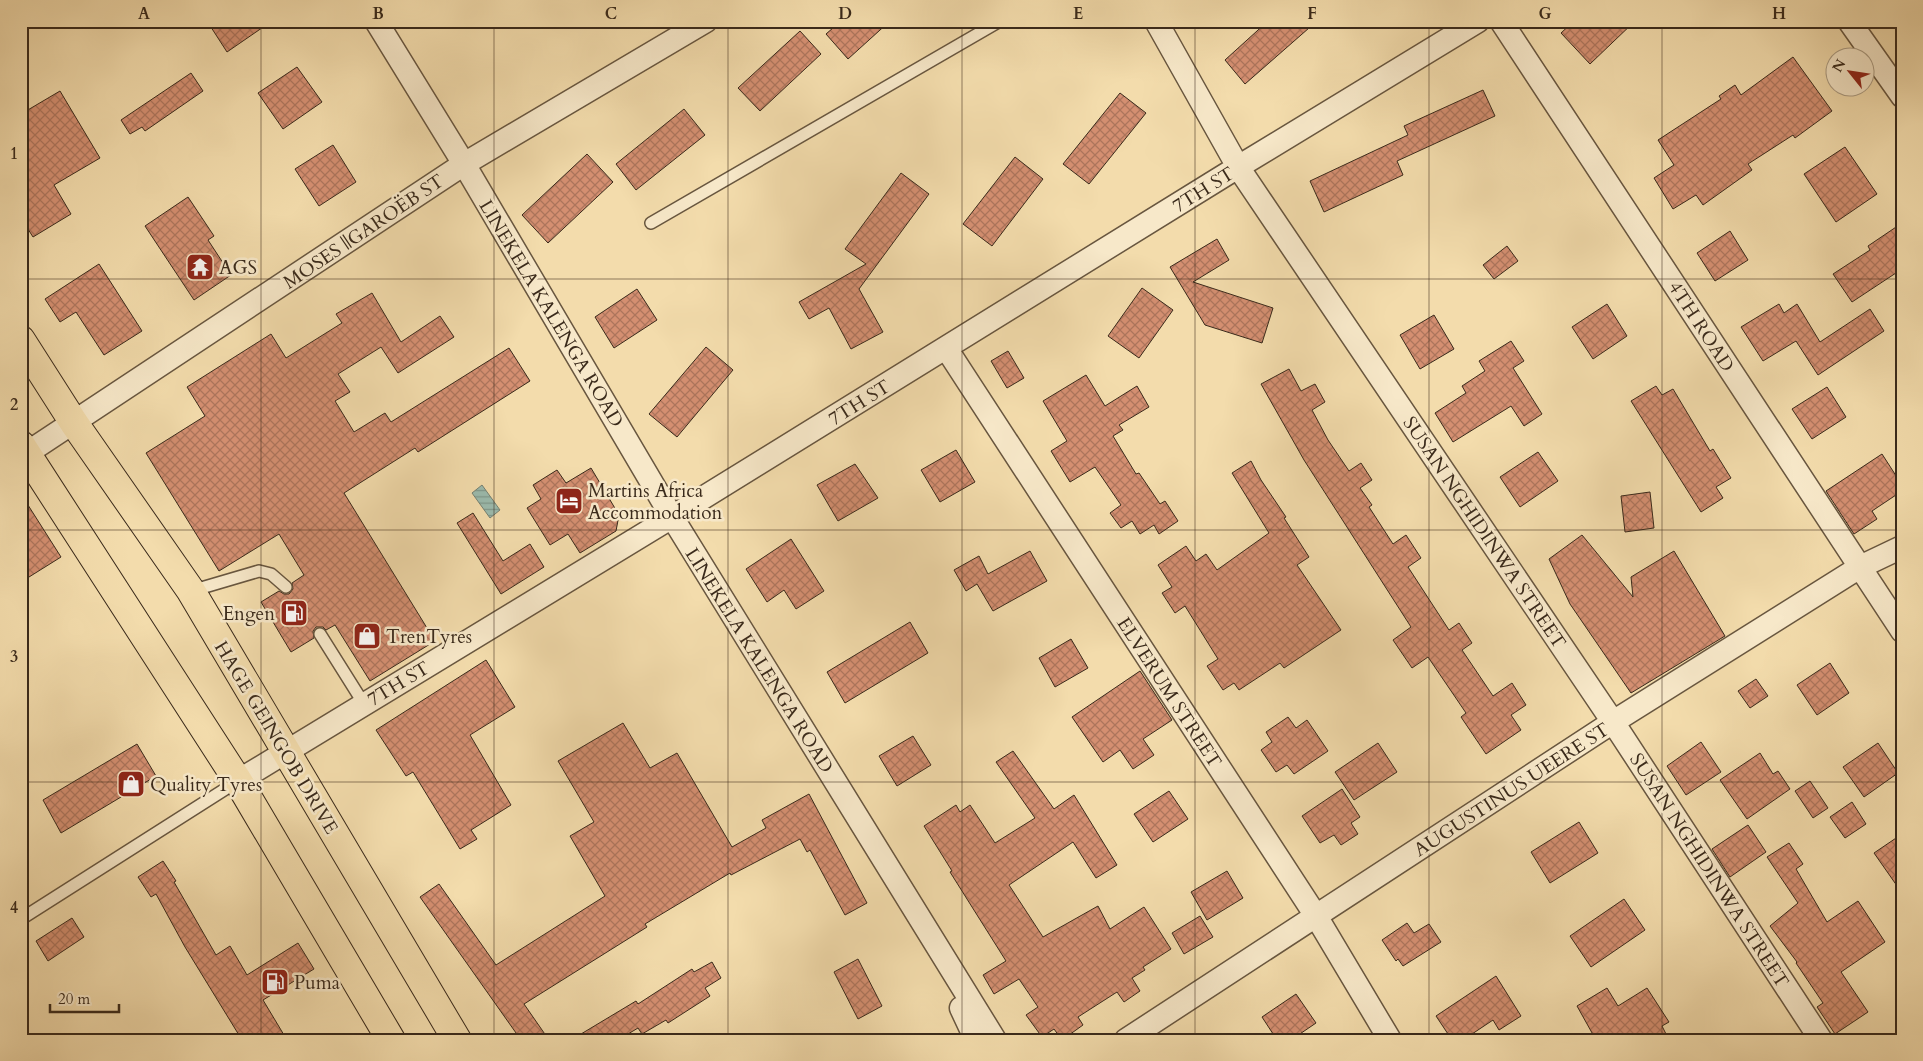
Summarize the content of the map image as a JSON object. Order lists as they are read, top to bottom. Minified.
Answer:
{"streets":{"highway":["HAGE GEINGOB DRIVE"],"street":["7TH ST","MOSES ǁGAROËB ST","LINEKELA KALENGA ROAD","4TH ROAD","SUSAN NGHIDINWA STREET","ELVERUM STREET","AUGUSTINUS UEERE ST"]},"crossings":[["7TH ST","LINEKELA KALENGA ROAD"],["7TH ST","SUSAN NGHIDINWA STREET"],["7TH ST","ELVERUM STREET"],["7TH ST","HAGE GEINGOB DRIVE"],["MOSES ǁGAROËB ST","LINEKELA KALENGA ROAD"],["MOSES ǁGAROËB ST","HAGE GEINGOB DRIVE"],["4TH ROAD","AUGUSTINUS UEERE ST"],["SUSAN NGHIDINWA STREET","AUGUSTINUS UEERE ST"],["ELVERUM STREET","AUGUSTINUS UEERE ST"]],"places":{"temple":["AGS"],"hotel":["Martins Africa Accommodation"],"fuel station":["Engen","Puma"],"shop":["TrenTyres","Quality Tyres"]},"scale_bar":"20 m","north":"top left","grid":{"columns":["A","B","C","D","E","F","G","H"],"rows":["1","2","3","4"]}}
